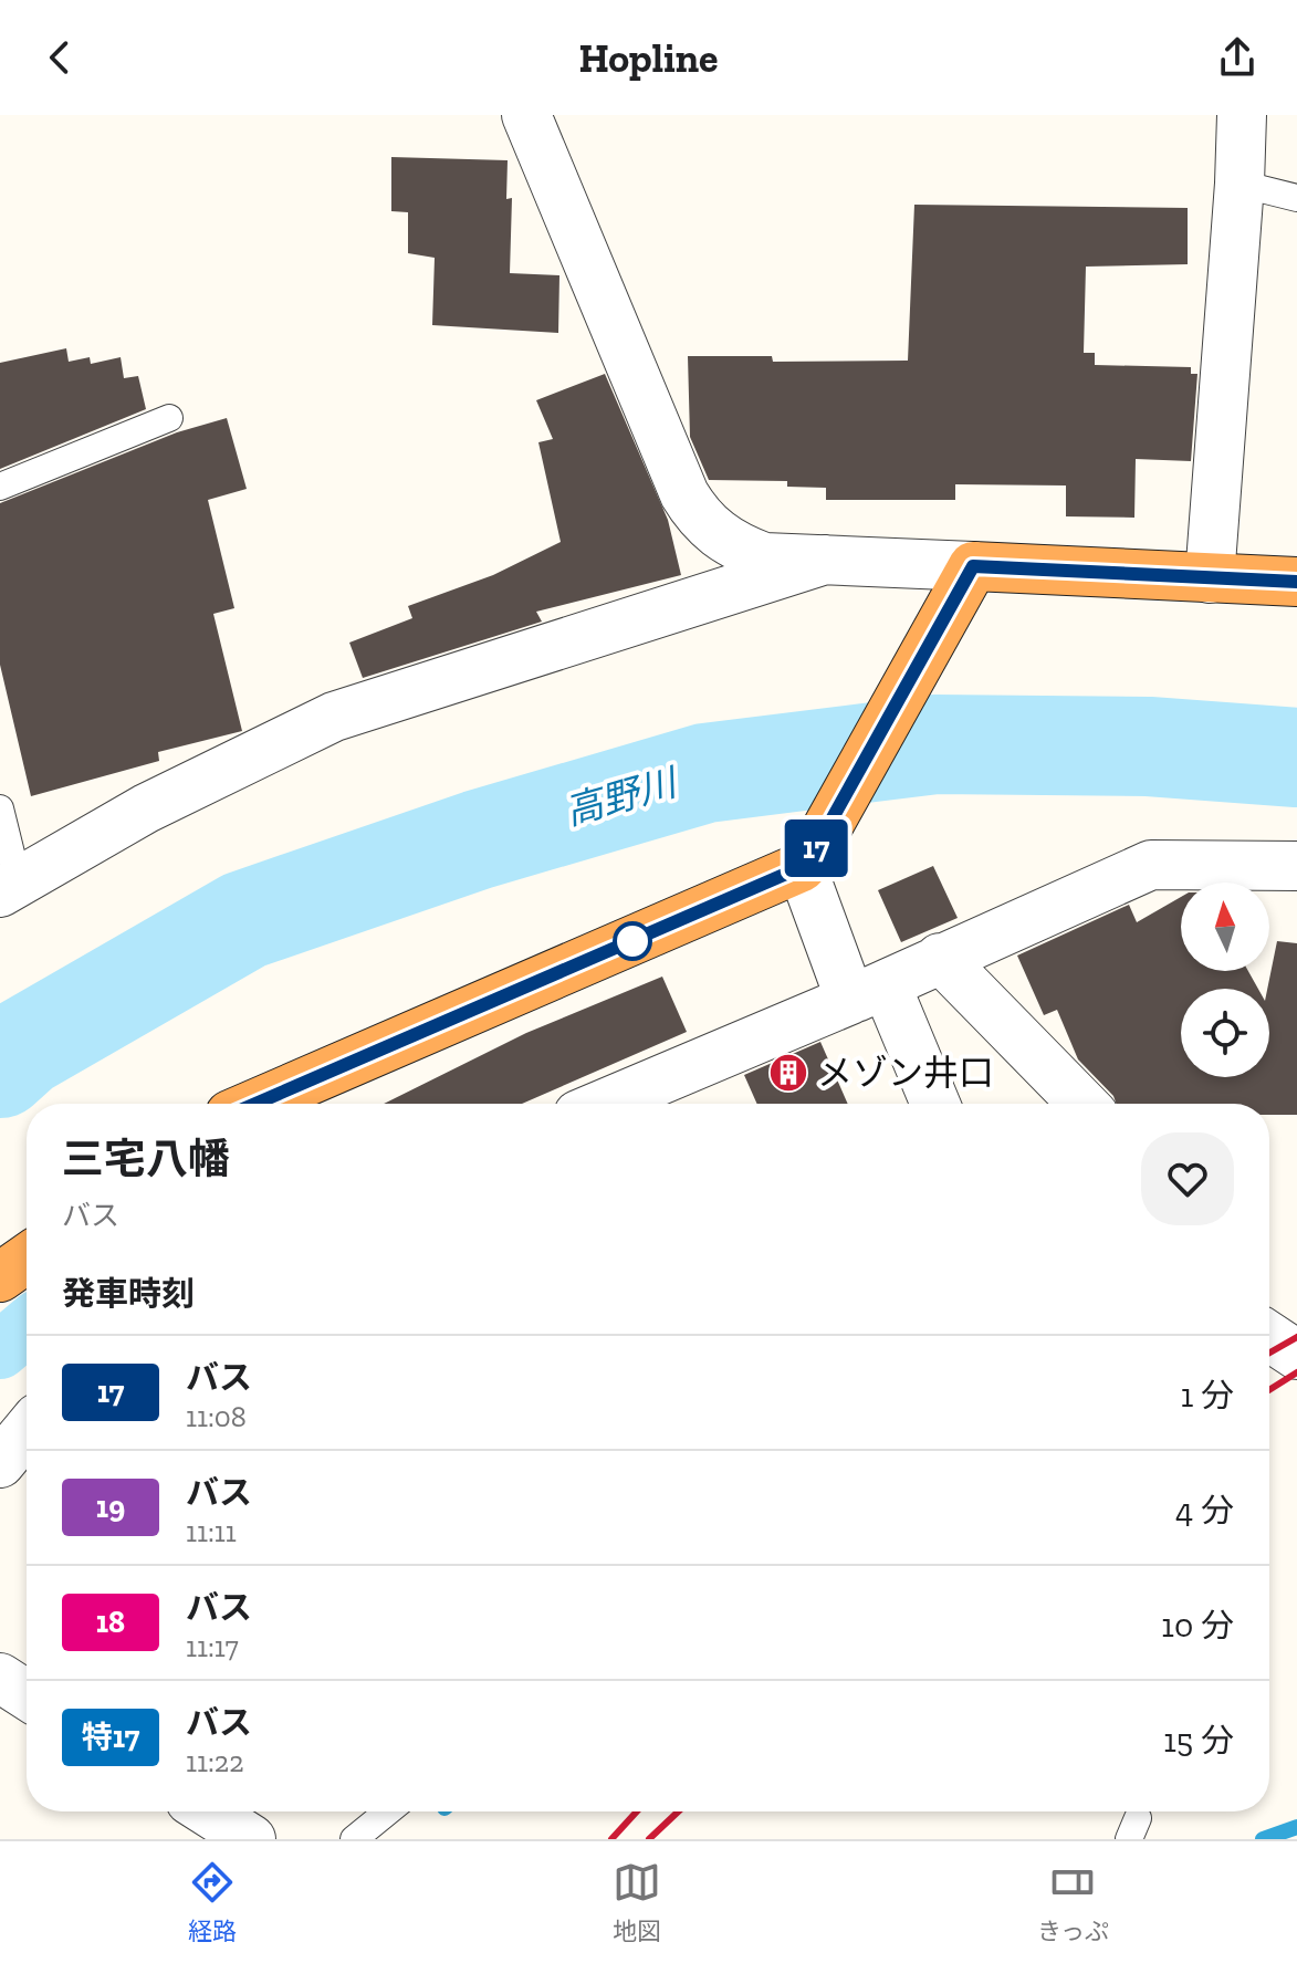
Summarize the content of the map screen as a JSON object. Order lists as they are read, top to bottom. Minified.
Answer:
{"water":["高野川"],"places":{"building":["メゾン井口"]},"lines":["bus line 17"],"north":"top","page":{"header":"Hopline","on_map":"17","heading":[["三宅八幡","バス"],"発車時刻"],"list":[{"mark":"17","name":"バス","note":"11:08","value":"1 分"},{"mark":"19","name":"バス","note":"11:11","value":"4 分"},{"mark":"18","name":"バス","note":"11:17","value":"10 分"},{"mark":"特17","name":"バス","note":"11:22","value":"15 分"}],"tabs":["経路","地図","きっぷ"]}}
